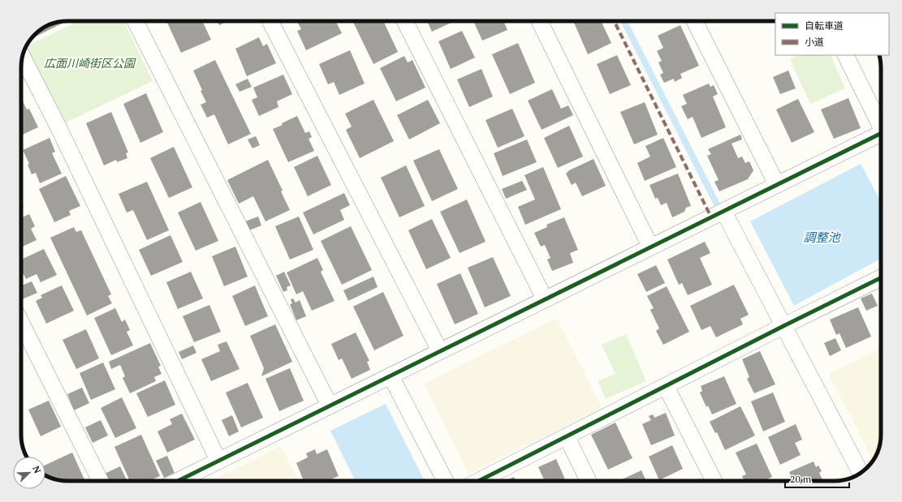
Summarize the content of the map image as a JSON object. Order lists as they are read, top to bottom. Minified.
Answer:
{"water":["調整池"],"parks":["広面川崎街区公園"],"legend":["自転車道","小道"],"scale_bar":"20 m","north":"top right"}
